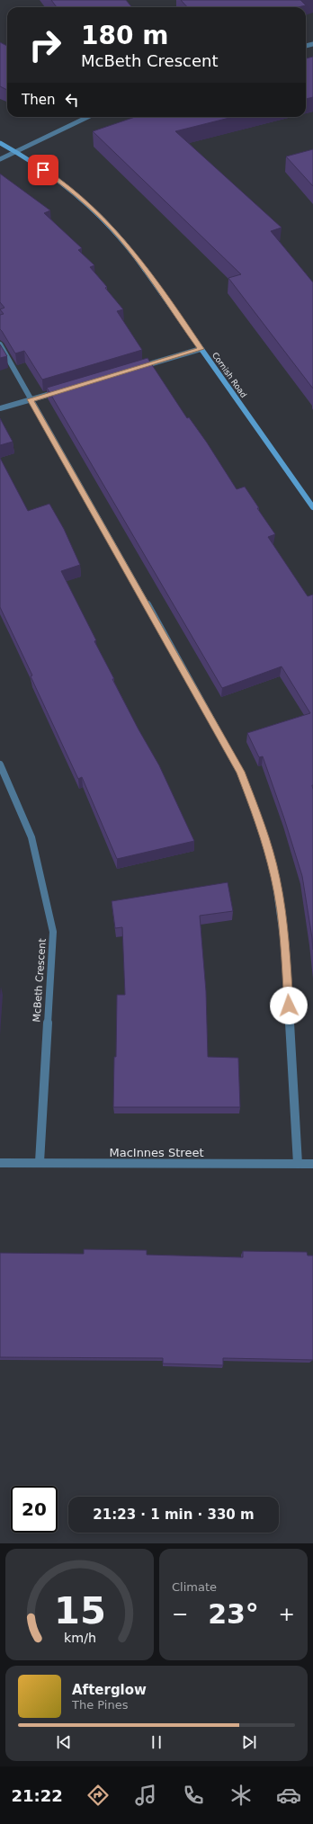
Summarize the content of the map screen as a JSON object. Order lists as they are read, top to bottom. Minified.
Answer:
{"streets":{"street":["Cornish Road","McBeth Crescent","MacInnes Street"]},"crossings":[["McBeth Crescent","MacInnes Street"]],"page":{"turn":["180 m","McBeth Crescent"],"then":"Then","limit":"20","trip":"21:23 · 1 min · 330 m","tile":"Climate","heat":["−","23°","+"],"song":["Afterglow","The Pines"],"tabs":"21:22","gauge":["15","km/h"]}}
